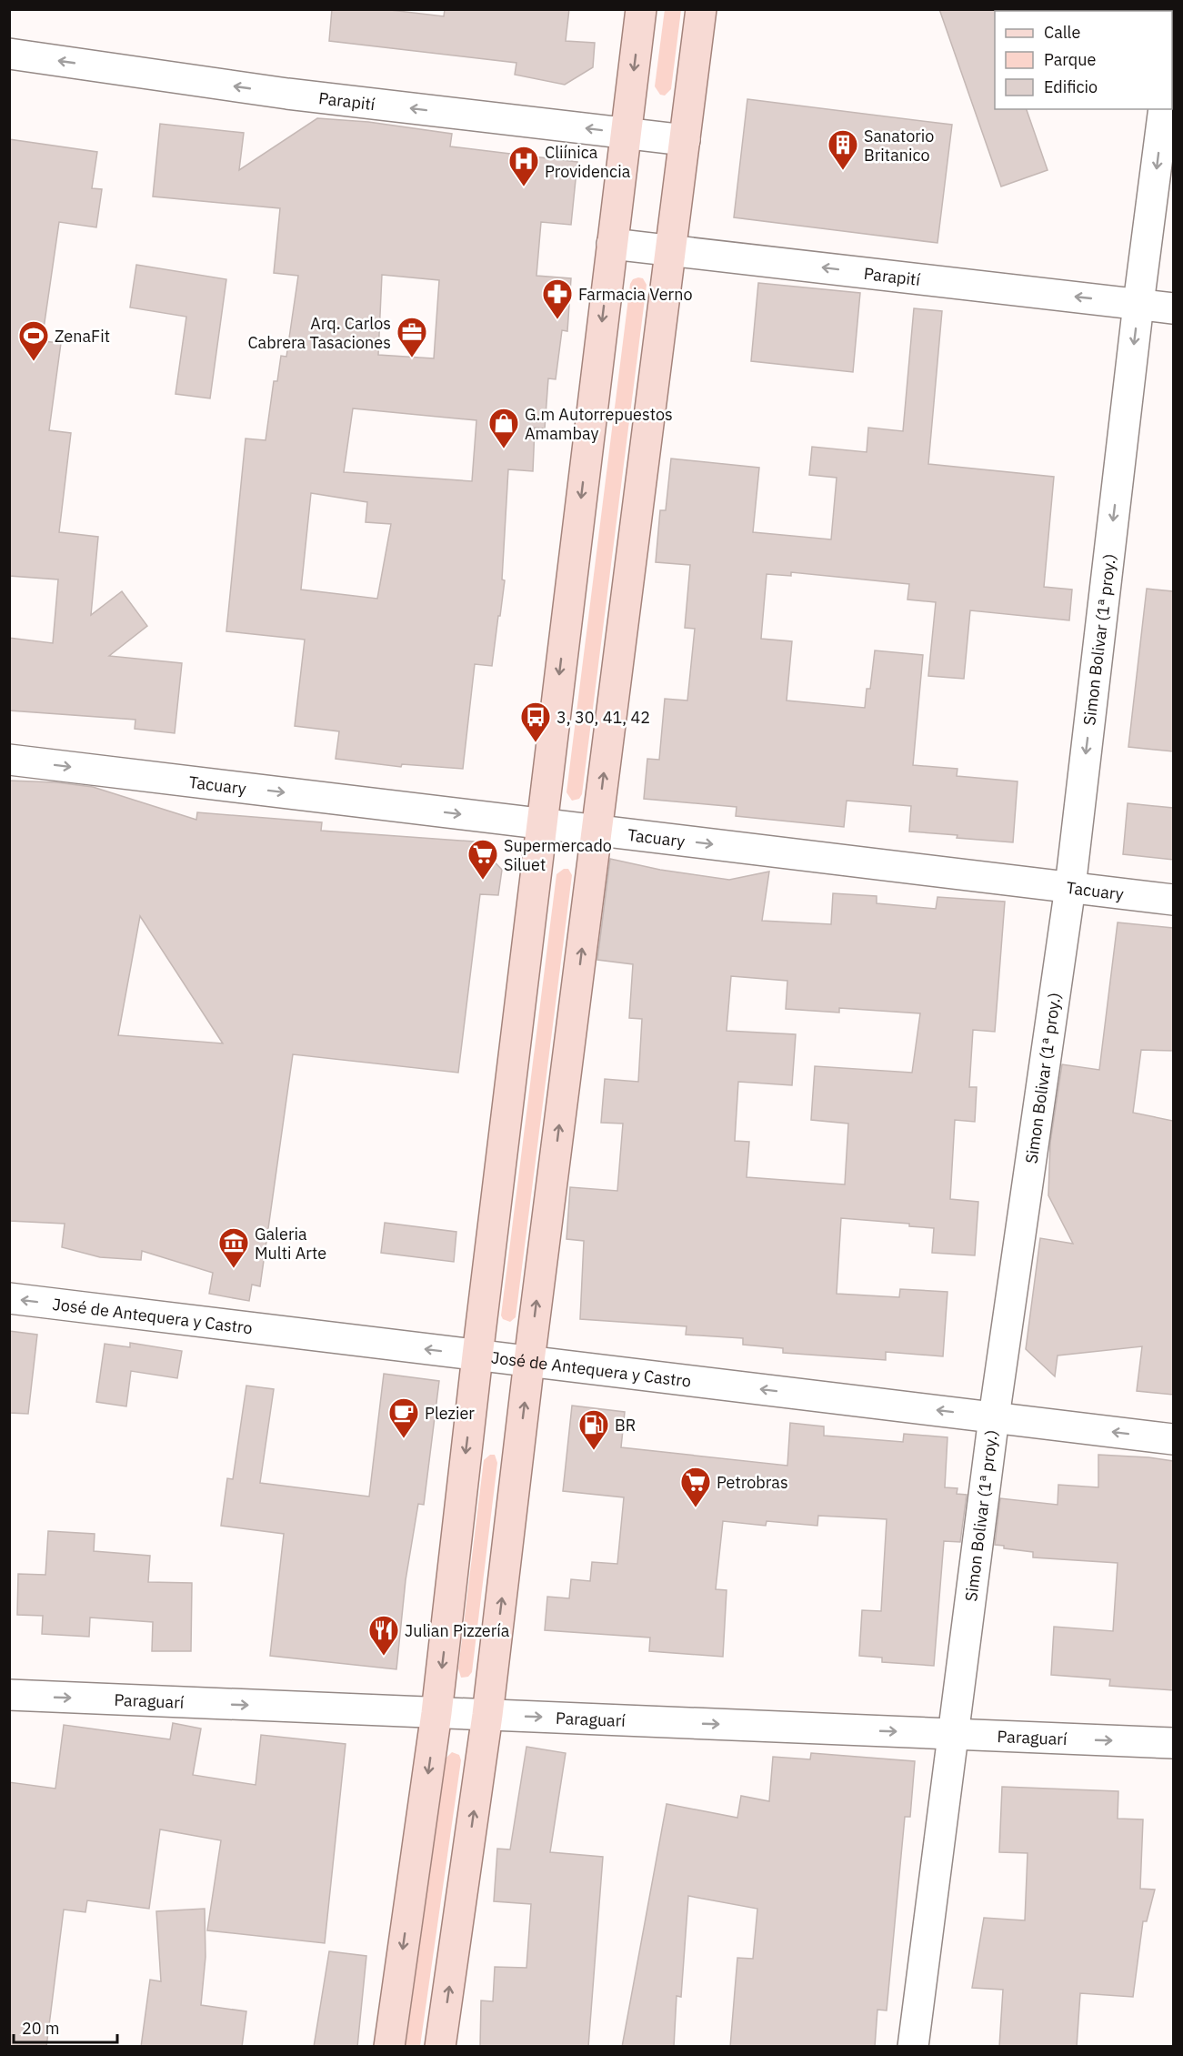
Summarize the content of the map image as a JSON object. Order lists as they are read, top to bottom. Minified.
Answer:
{"streets":{"street":["Parapití","Simon Bolivar (1ª proy.)","Tacuary","José de Antequera y Castro","Paraguarí"]},"crossings":[["Parapití","Simon Bolivar (1ª proy.)"],["Simon Bolivar (1ª proy.)","Tacuary"],["Simon Bolivar (1ª proy.)","José de Antequera y Castro"],["Simon Bolivar (1ª proy.)","Paraguarí"]],"one_way":["Parapití","Simon Bolivar (1ª proy.)","Tacuary","José de Antequera y Castro","Paraguarí"],"places":{"building":["Sanatorio Britanico"],"hospital":["Cliínica Providencia"],"pharmacy":["Farmacia Verno"],"office":["Arq. Carlos Cabrera Tasaciones"],"sports":["ZenaFit"],"shop":["G.m Autorrepuestos Amambay"],"bus stop":["3, 30, 41, 42"],"supermarket":["Supermercado Siluet","Petrobras"],"museum":["Galeria Multi Arte"],"cafe":["Plezier"],"fuel station":["BR"],"restaurant":["Julian Pizzería"]},"legend":["Calle","Parque","Edificio"],"scale_bar":"20 m"}
